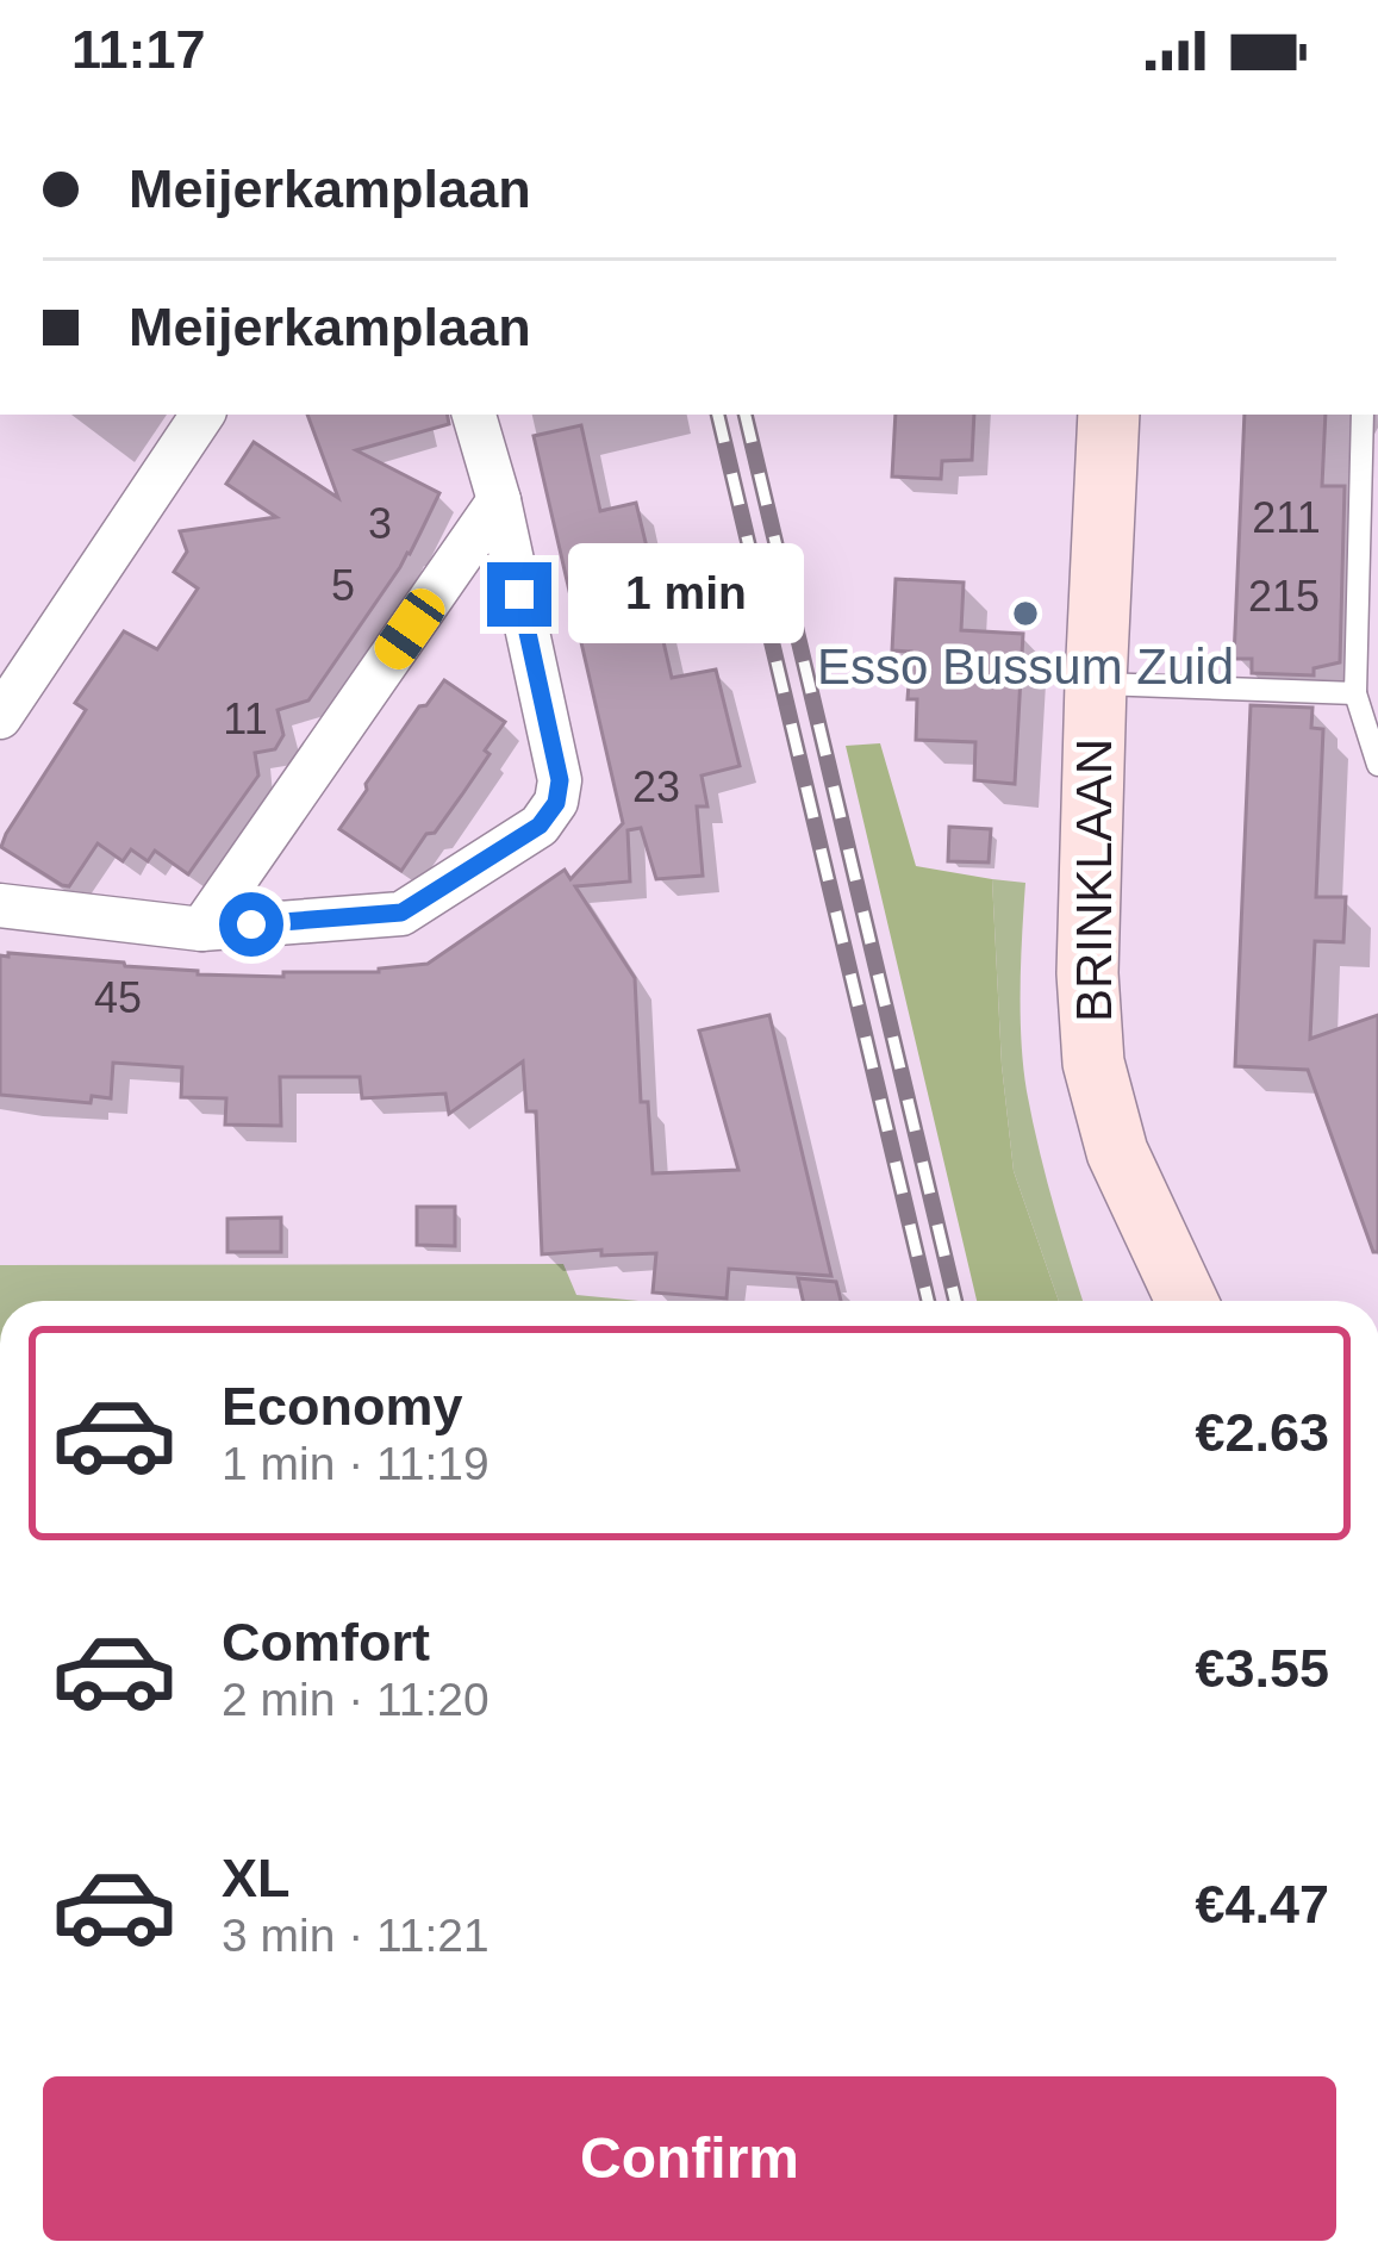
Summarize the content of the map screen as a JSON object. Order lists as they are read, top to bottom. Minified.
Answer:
{"streets":{"main road":["BRINKLAAN"]},"places":["Esso Bussum Zuid"],"house_numbers":["211","3","5","215","11","23","45"],"page":{"status":"11:17","banner":["Meijerkamplaan","Meijerkamplaan"],"bubble":"1 min","list":[{"name":"Economy","note":"1 min · 11:19","value":"€2.63"},{"name":"Comfort","note":"2 min · 11:20","value":"€3.55"},{"name":"XL","note":"3 min · 11:21","value":"€4.47"}],"buttons":"Confirm"}}
